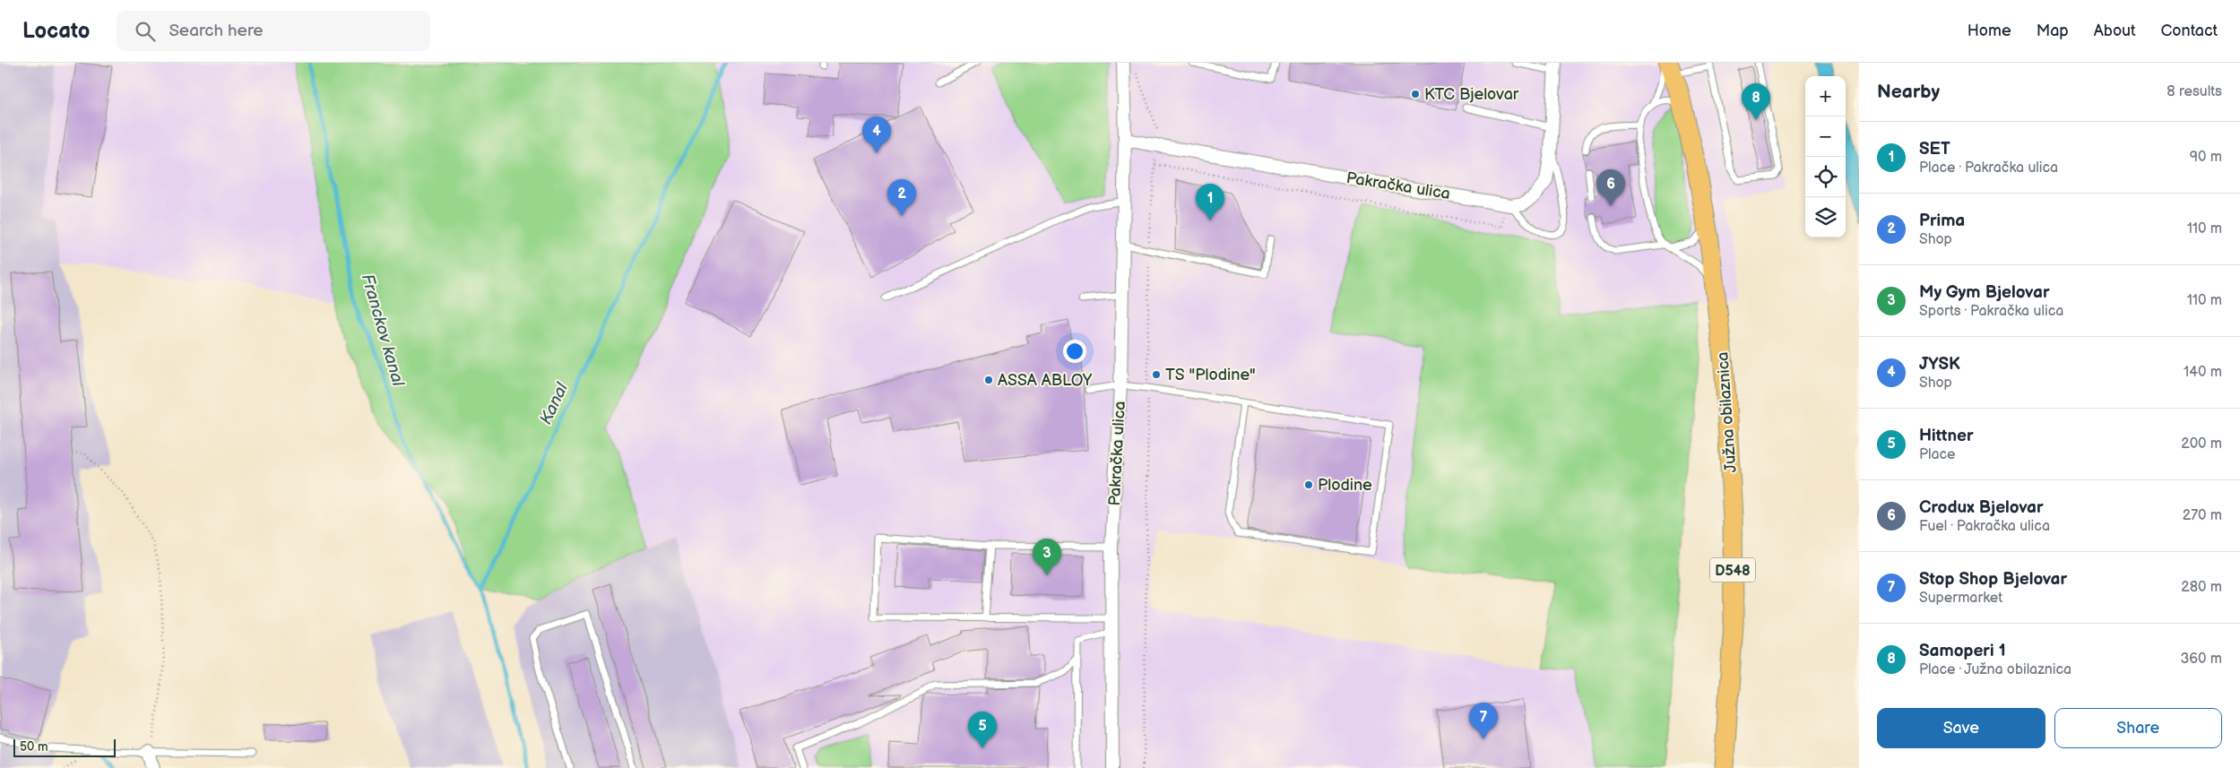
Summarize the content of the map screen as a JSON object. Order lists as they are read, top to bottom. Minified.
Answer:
{"streets":{"main road":["Južna obilaznica","D548"],"street":["Pakračka ulica"]},"water":["Franckov kanal","Kanal"],"places":["KTC Bjelovar","TS \"Plodine\"","ASSA ABLOY","Plodine"],"scale_bar":"50 m","page":{"header":"Locato","search":"Search here","nav":["Home","Map","About","Contact"],"heading":["Nearby","8 results"],"map_buttons":["+","−"],"pins":["8","4","6","2","1","3","7","5"],"list":[{"mark":"1","name":"SET","note":"Place · Pakračka ulica","value":"90 m"},{"mark":"2","name":"Prima","note":"Shop","value":"110 m"},{"mark":"3","name":"My Gym Bjelovar","note":"Sports · Pakračka ulica","value":"110 m"},{"mark":"4","name":"JYSK","note":"Shop","value":"140 m"},{"mark":"5","name":"Hittner","note":"Place","value":"200 m"},{"mark":"6","name":"Crodux Bjelovar","note":"Fuel · Pakračka ulica","value":"270 m"},{"mark":"7","name":"Stop Shop Bjelovar","note":"Supermarket","value":"280 m"},{"mark":"8","name":"Samoperi 1","note":"Place · Južna obilaznica","value":"360 m"}],"buttons":["Save","Share"],"scale":"50 m"}}
